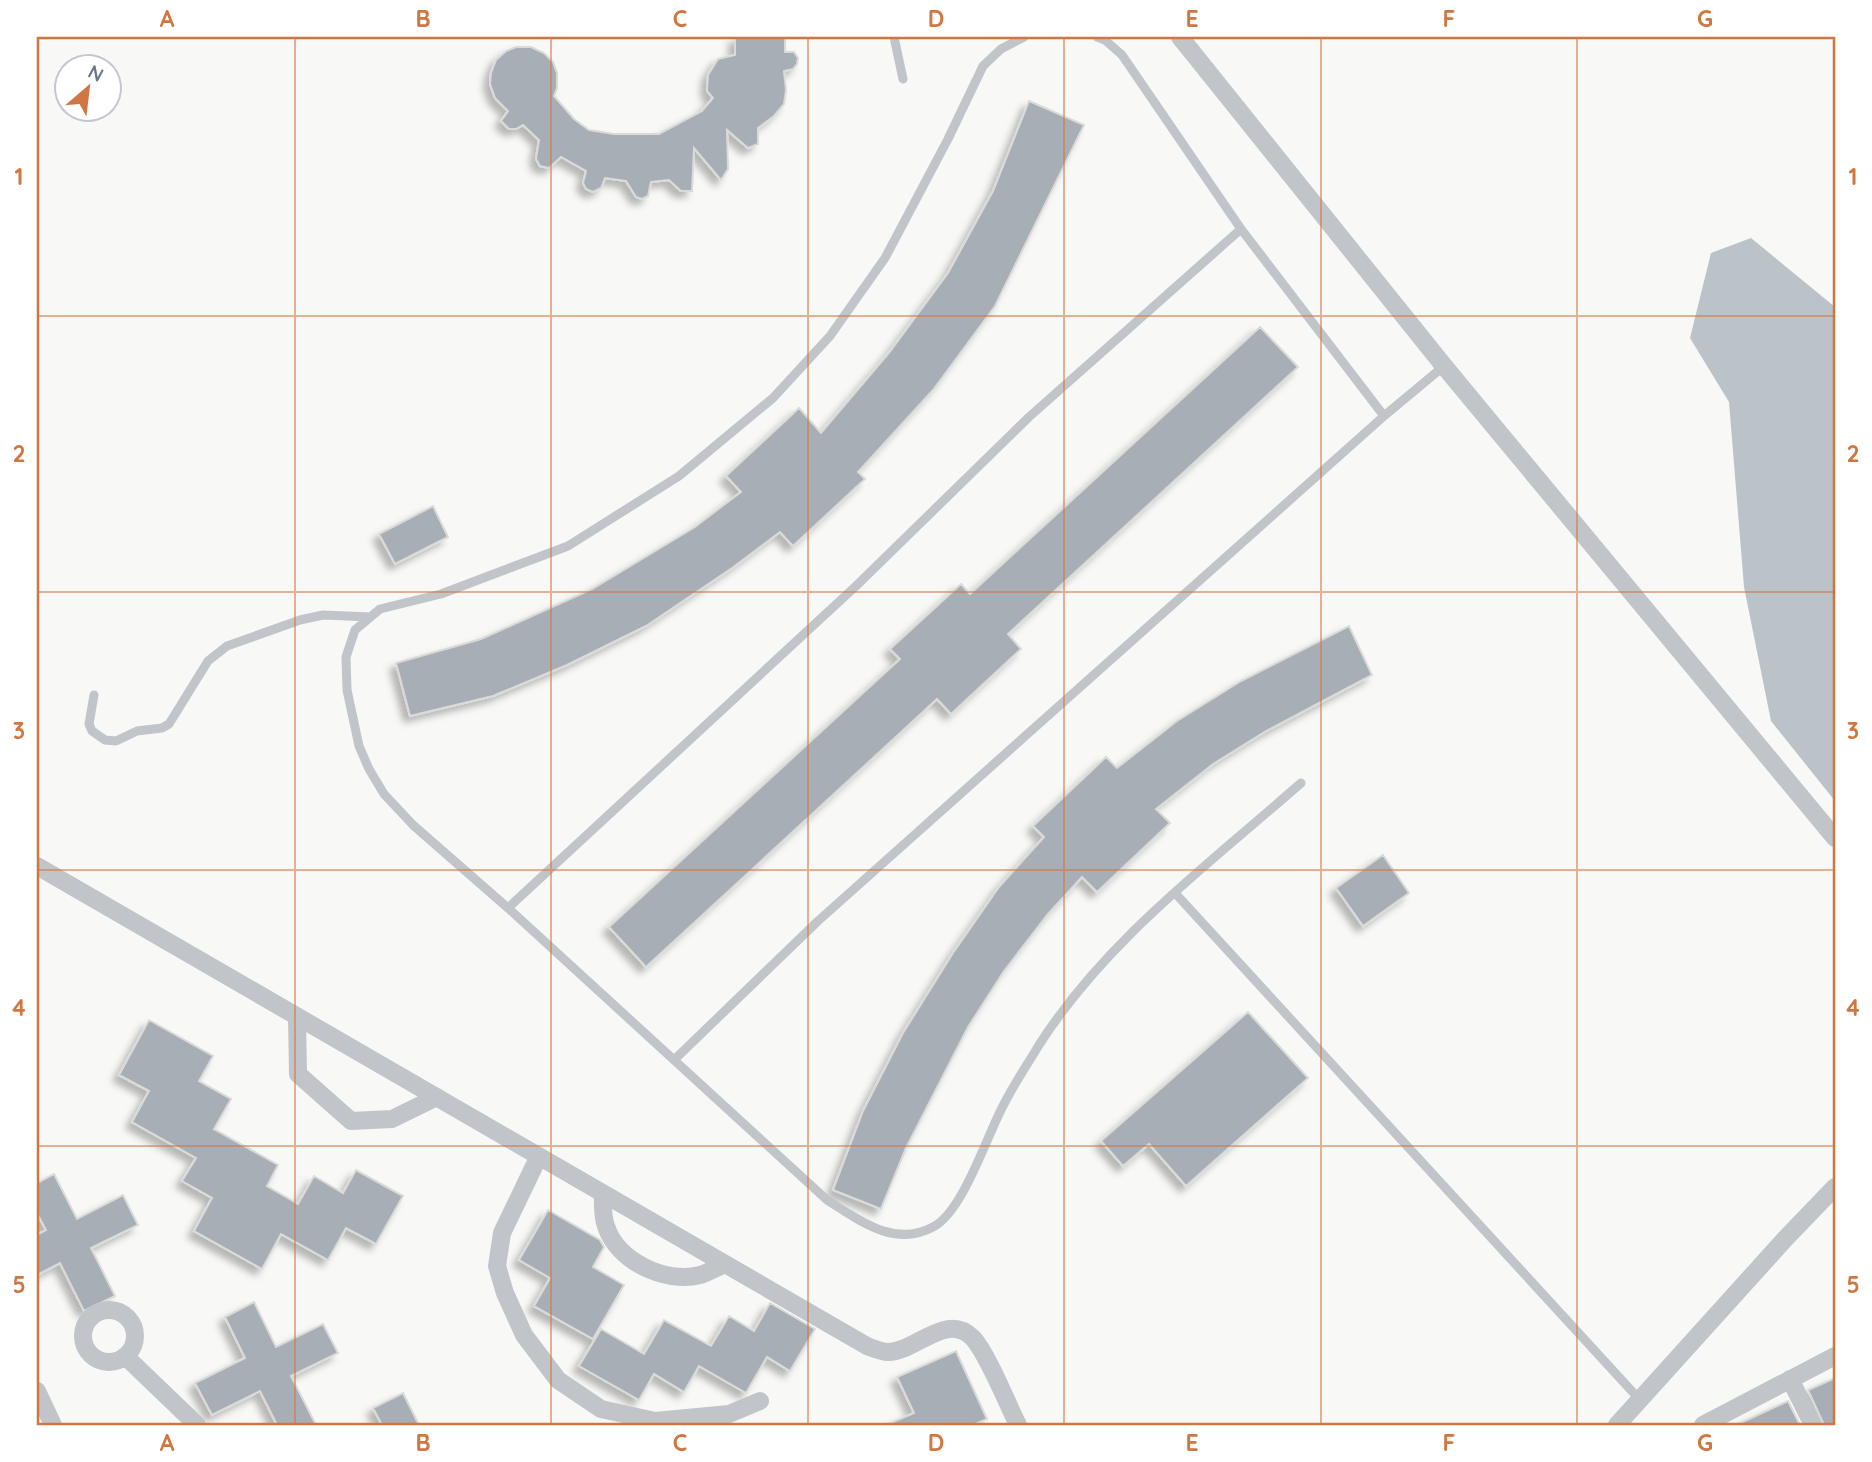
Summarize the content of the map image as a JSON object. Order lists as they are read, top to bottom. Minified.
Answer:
{"north":"top right","grid":{"columns":["A","B","C","D","E","F","G"],"rows":["1","2","3","4","5"]}}
